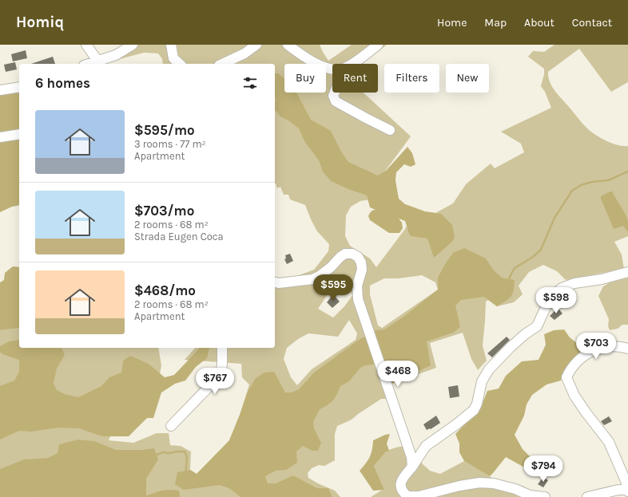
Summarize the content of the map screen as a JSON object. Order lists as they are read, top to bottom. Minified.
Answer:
{"page":{"header":"Homiq","nav":["Home","Map","About","Contact"],"chip":["Buy","Rent","Filters","New"],"heading":"6 homes","list":[{"name":"$595/mo","note":"3 rooms · 77 m² · Apartment"},{"name":"$703/mo","note":"2 rooms · 68 m² · Strada Eugen Coca"},{"name":"$468/mo","note":"2 rooms · 68 m² · Apartment"}],"price":["$595","$598","$703","$468","$767","$794"]}}
